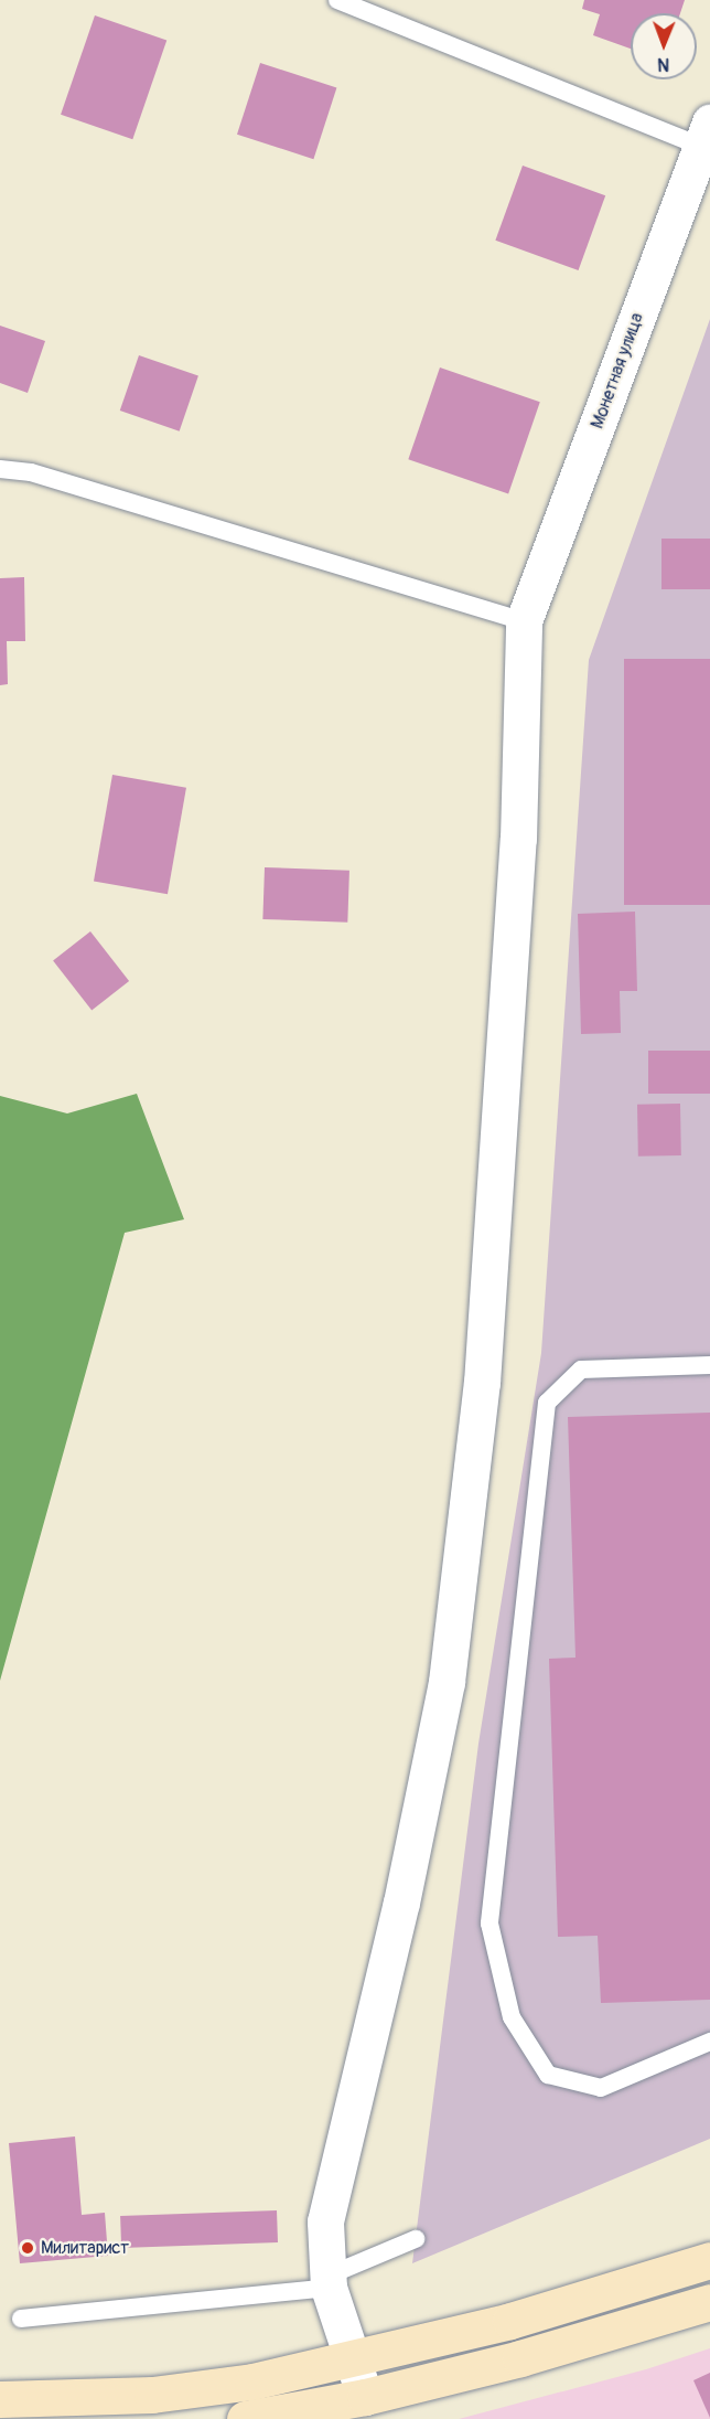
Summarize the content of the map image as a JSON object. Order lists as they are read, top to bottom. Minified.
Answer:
{"streets":{"street":["Монетная улица"]},"places":["Милитарист"],"north":"bottom"}
